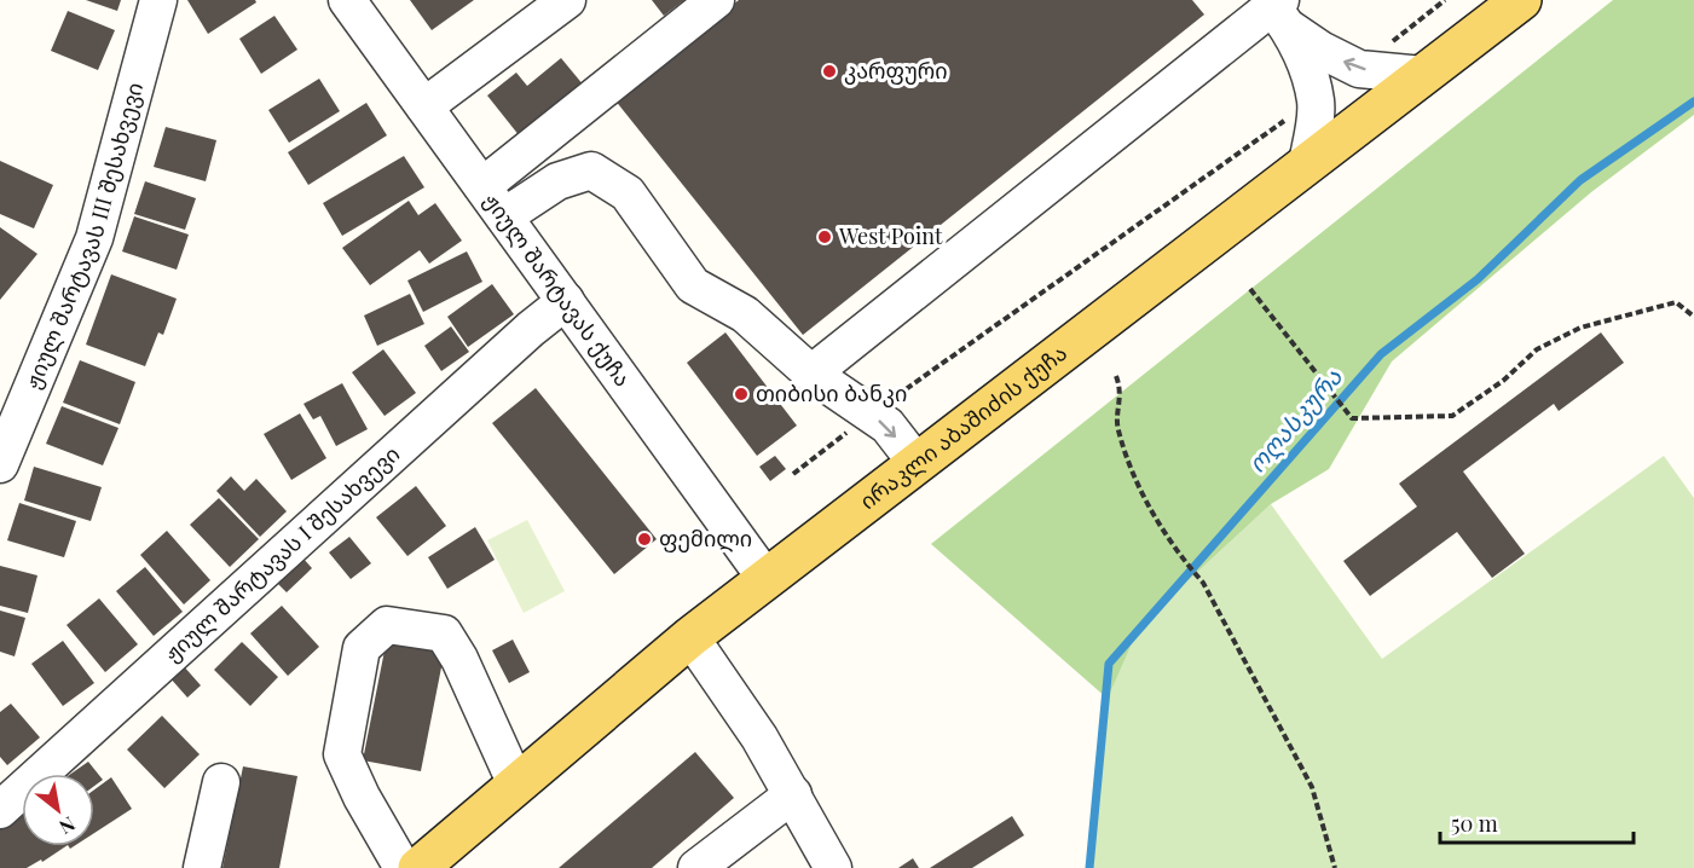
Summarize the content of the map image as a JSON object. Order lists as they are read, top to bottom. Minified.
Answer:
{"streets":{"main road":["ირაკლი აბაშიძის ქუჩა"],"street":["ჟიულ შარტავას III შესახვევი","ჟიულ შარტავას ქუჩა","ჟიულ შარტავას I შესახვევი"]},"crossings":[["ჟიულ შარტავას ქუჩა","ირაკლი აბაშიძის ქუჩა"],["ჟიულ შარტავას ქუჩა","ჟიულ შარტავას I შესახვევი"]],"water":["ოღასკურა"],"places":["კარფური","West Point","თიბისი ბანკი","ფემილი"],"scale_bar":"50 m","north":"bottom right"}
